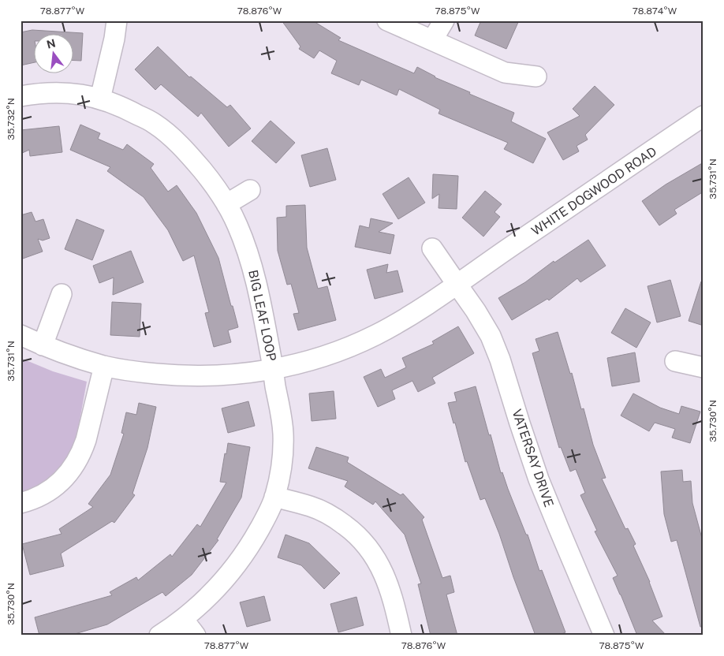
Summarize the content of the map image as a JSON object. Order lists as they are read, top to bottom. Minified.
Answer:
{"streets":{"street":["WHITE DOGWOOD ROAD","BIG LEAF LOOP","VATERSAY DRIVE"]},"crossings":[["WHITE DOGWOOD ROAD","BIG LEAF LOOP"],["WHITE DOGWOOD ROAD","VATERSAY DRIVE"]],"north":"top","coordinates":["78.877°W","78.876°W","78.875°W","78.874°W","35.732°N","35.731°N","35.730°N"]}
